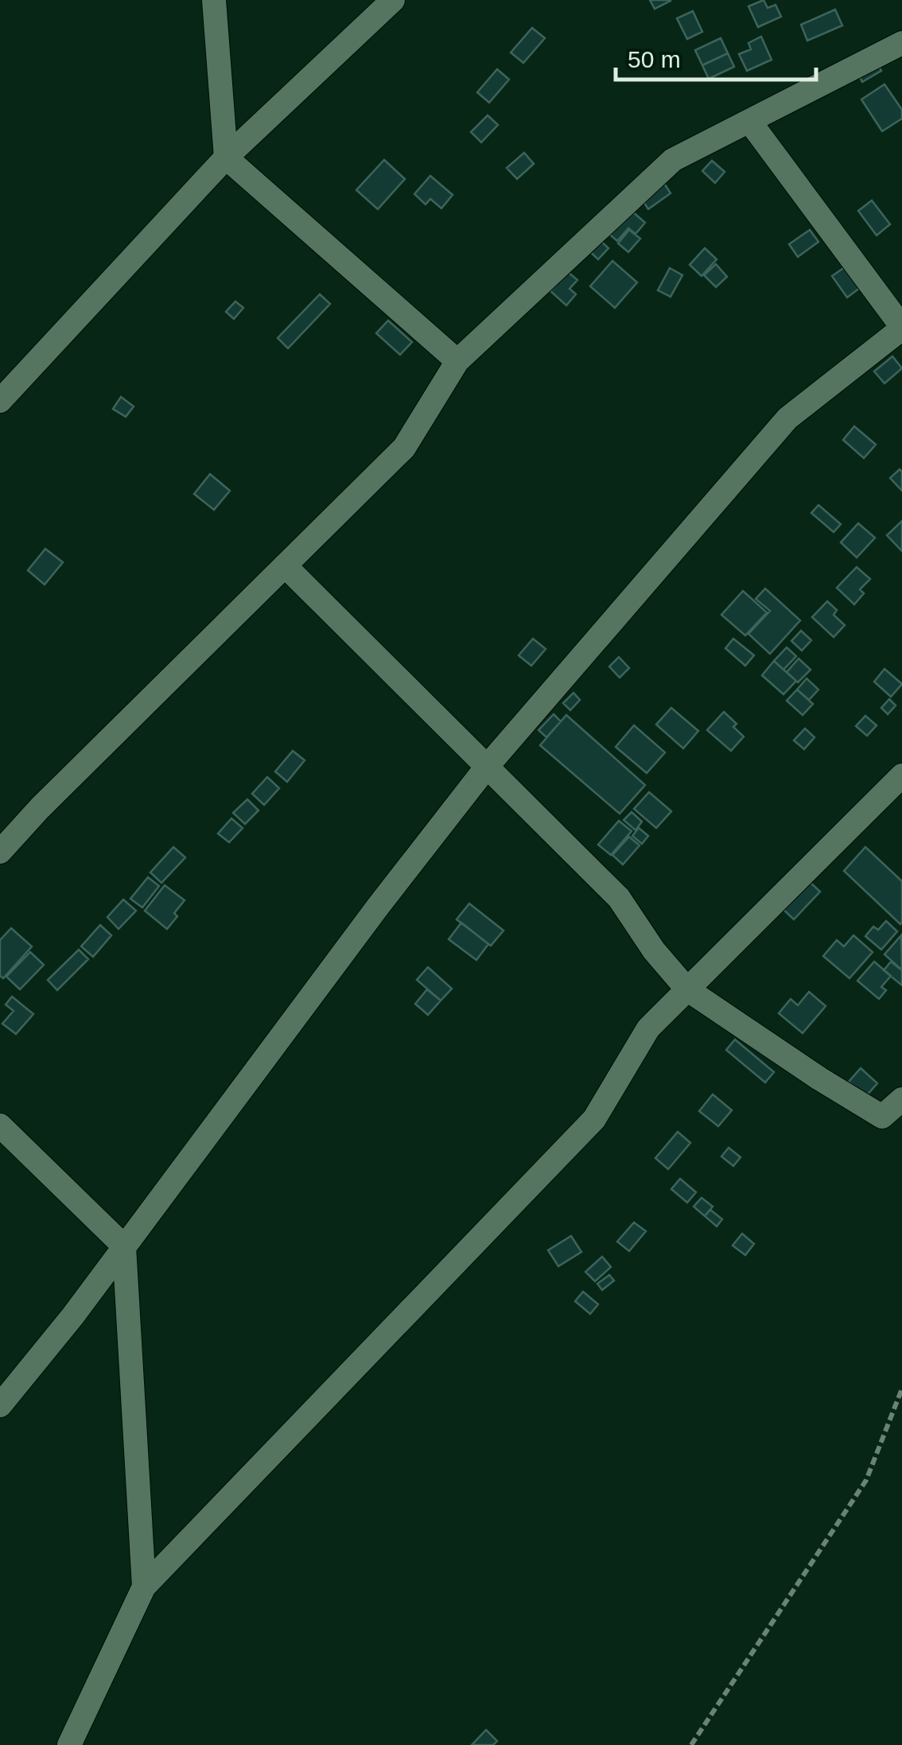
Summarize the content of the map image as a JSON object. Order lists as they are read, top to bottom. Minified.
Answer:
{"scale_bar":"50 m"}
